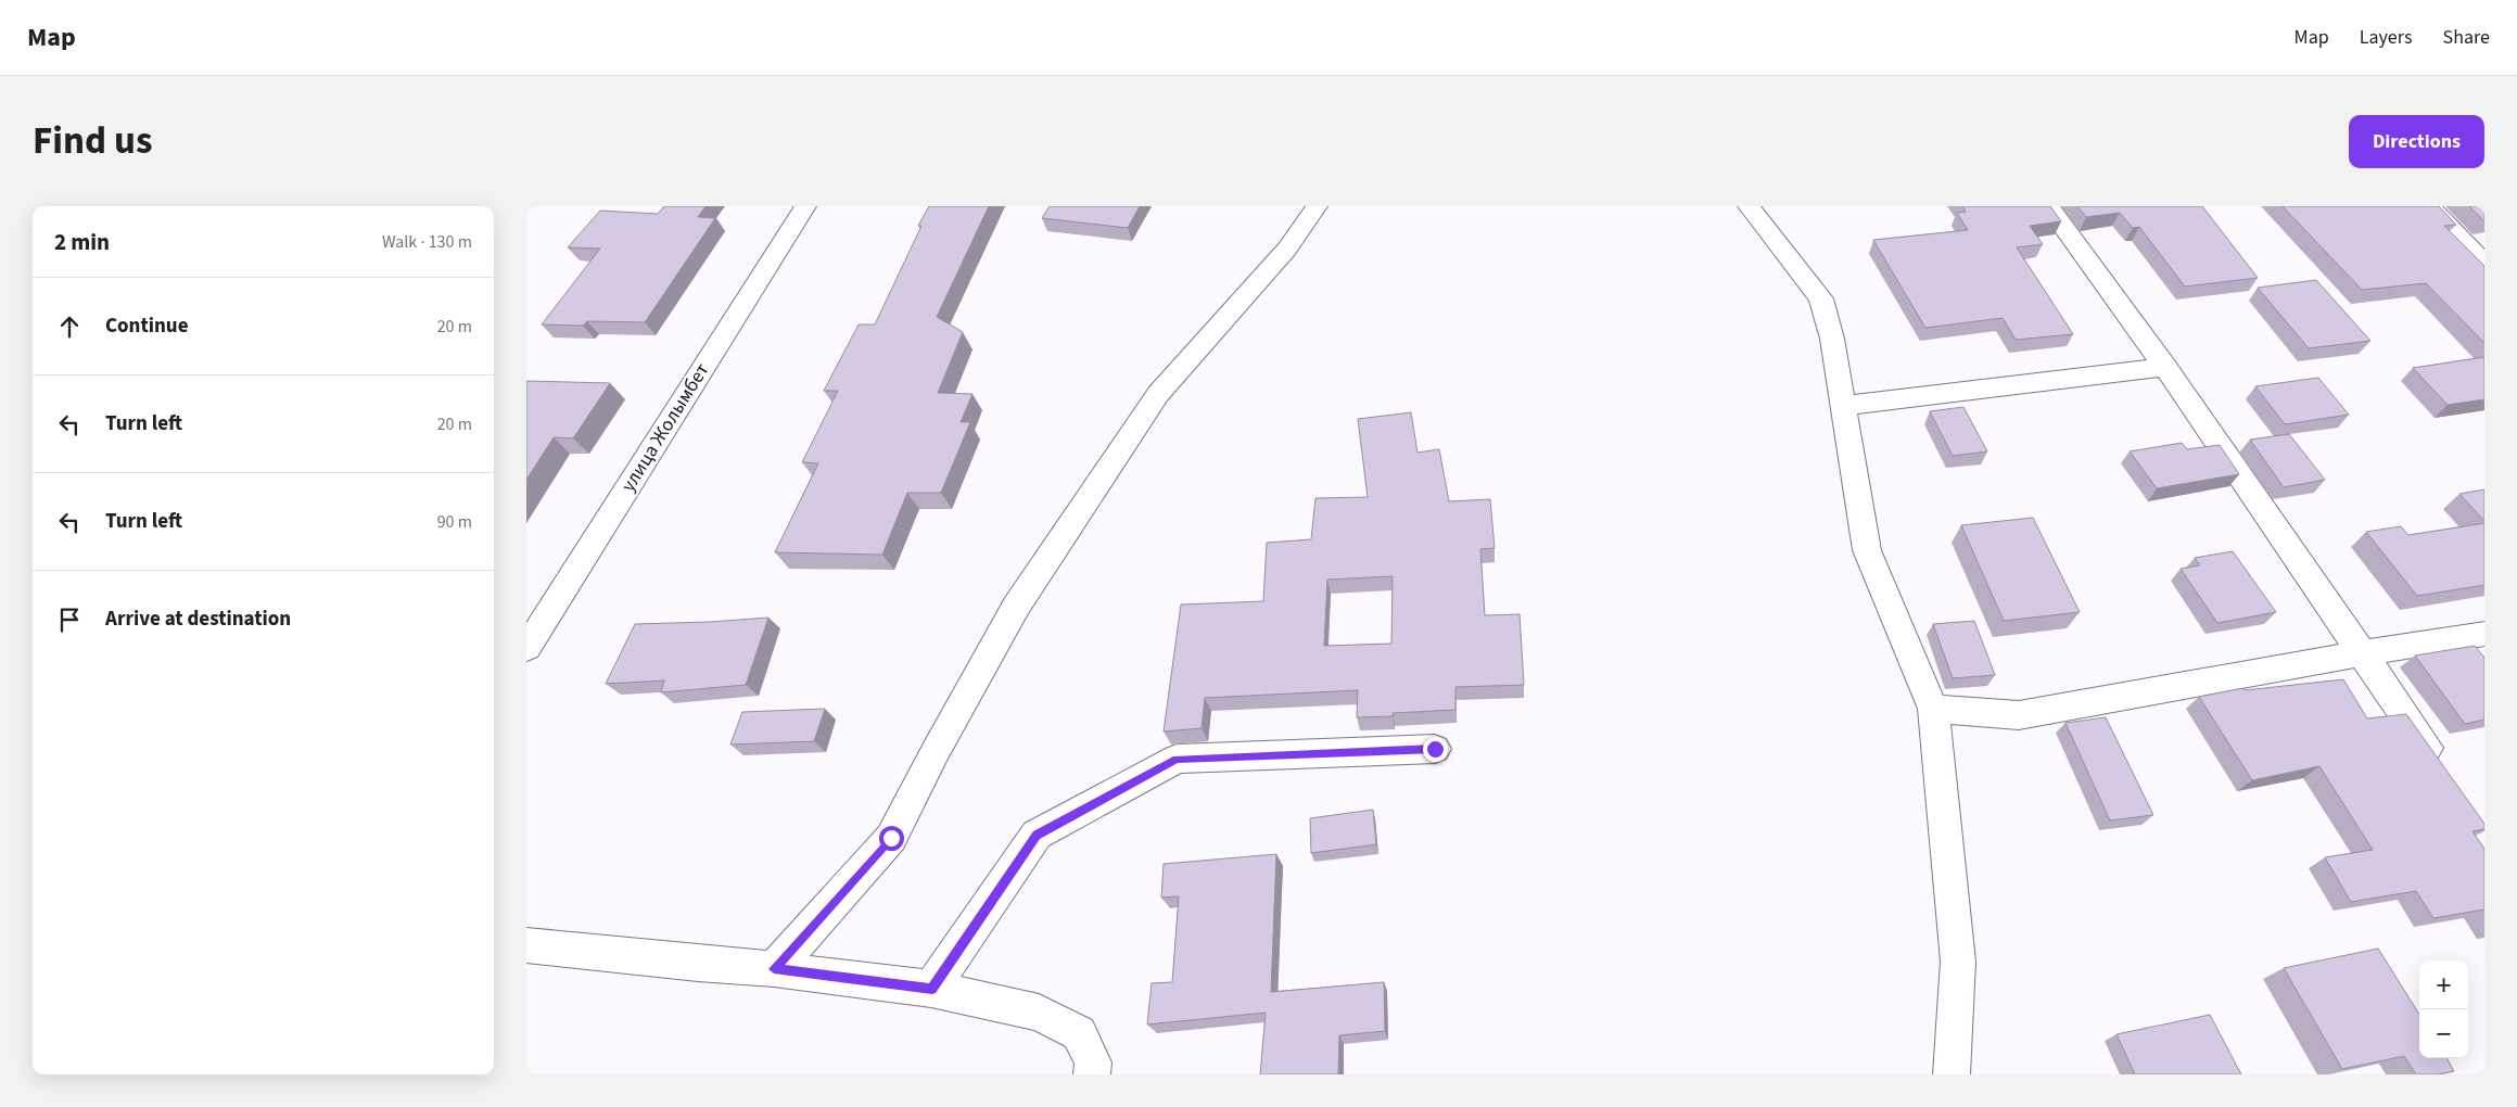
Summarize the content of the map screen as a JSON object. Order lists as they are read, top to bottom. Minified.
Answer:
{"streets":{"street":["улица Жолымбет"]},"page":{"header":"Map","nav":["Map","Layers","Share"],"title":"Find us","buttons":"Directions","heading":["2 min","Walk · 130 m"],"list":[["Continue","20 m"],["Turn left","20 m"],["Turn left","90 m"],"Arrive at destination"],"map_buttons":["+","−"]}}
